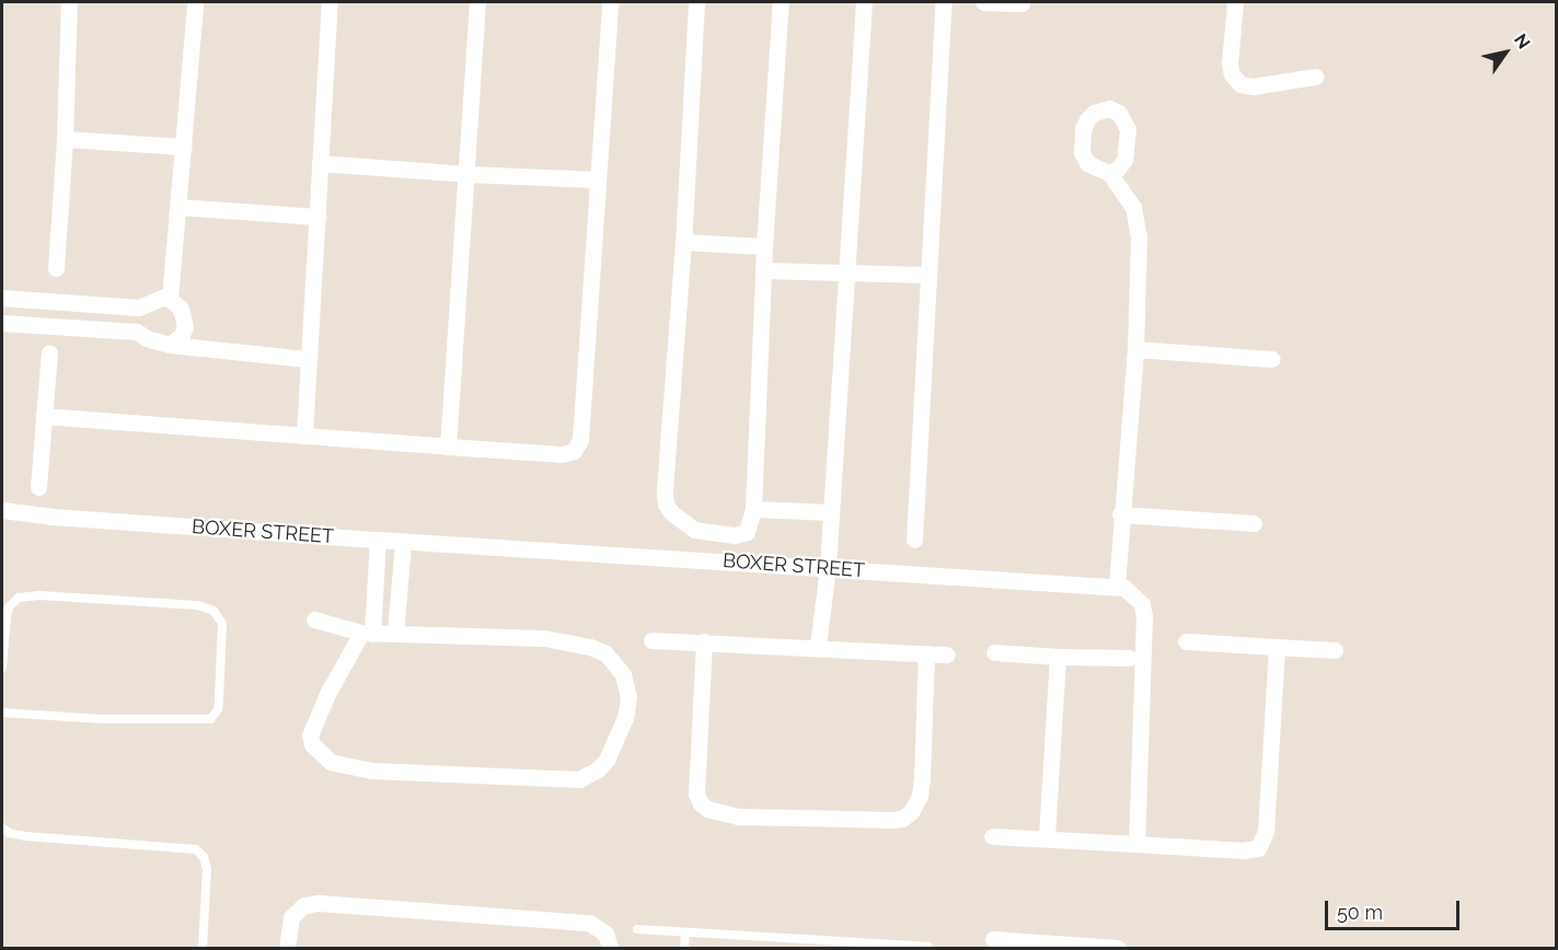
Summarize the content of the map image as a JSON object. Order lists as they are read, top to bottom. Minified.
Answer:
{"streets":{"street":["BOXER STREET"]},"scale_bar":"50 m","north":"top right"}
